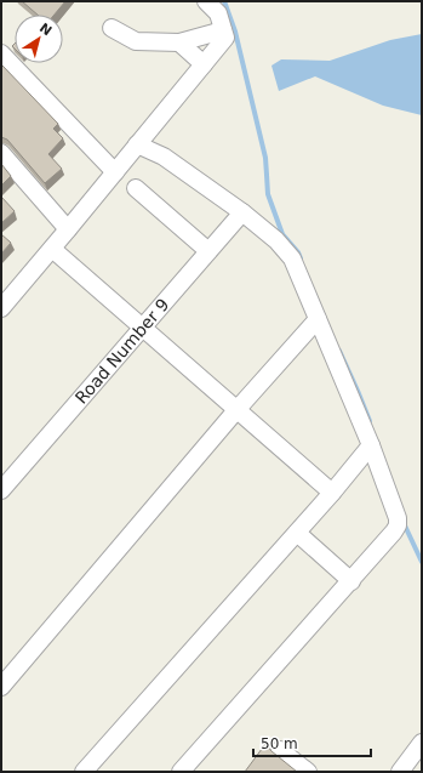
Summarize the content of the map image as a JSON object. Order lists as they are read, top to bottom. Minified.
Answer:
{"streets":{"street":["Road Number 9"]},"scale_bar":"50 m","north":"top right"}
